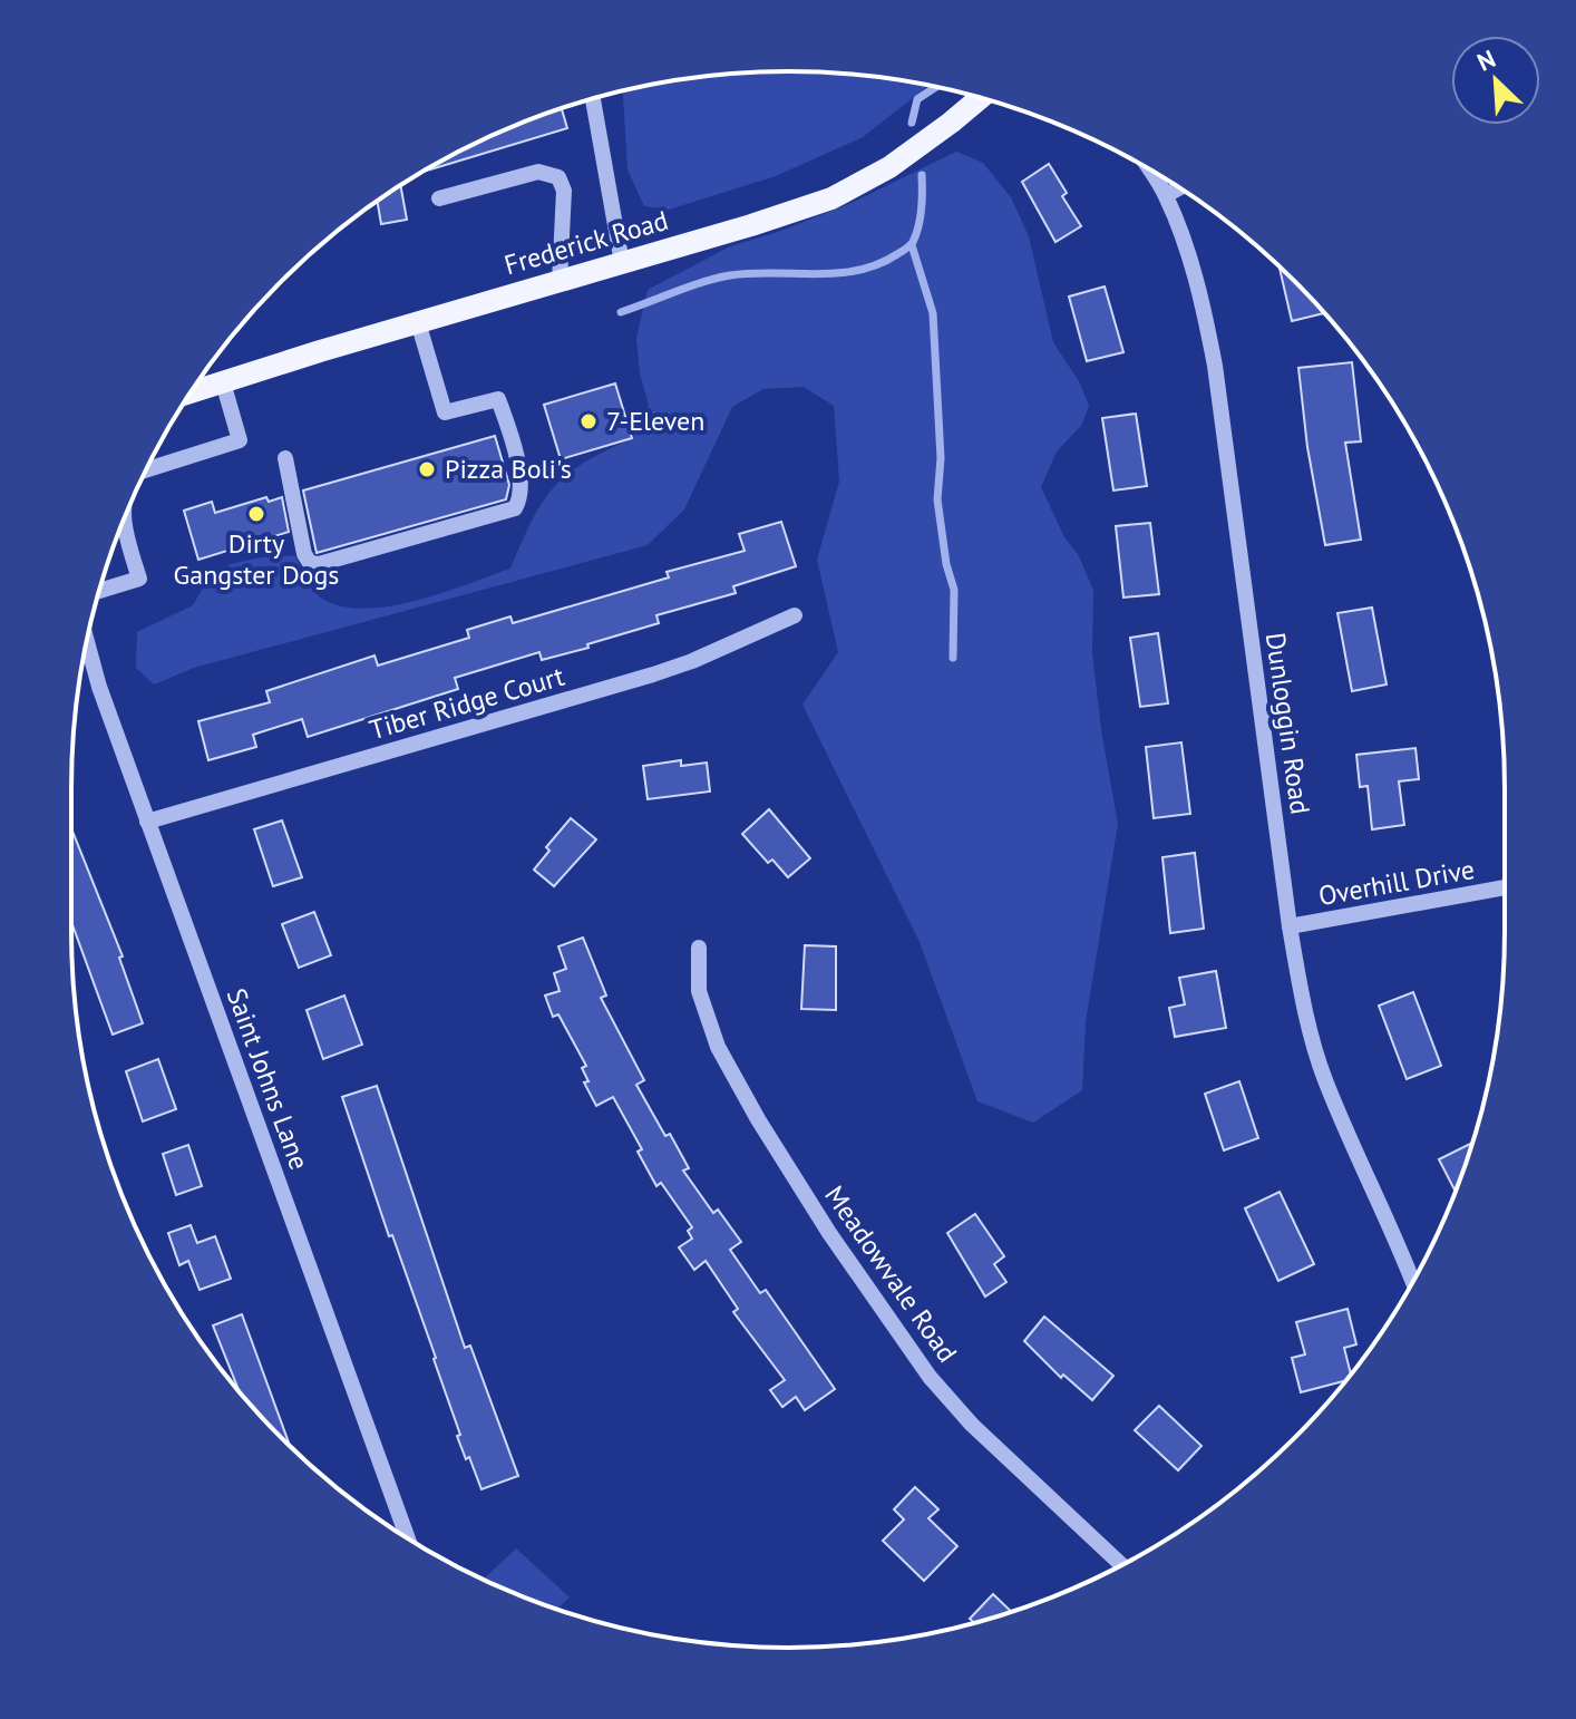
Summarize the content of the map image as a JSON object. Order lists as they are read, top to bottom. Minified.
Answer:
{"streets":{"main road":["Frederick Road"],"street":["Tiber Ridge Court","Dunloggin Road","Overhill Drive","Saint Johns Lane","Meadowvale Road"]},"crossings":[["Tiber Ridge Court","Saint Johns Lane"],["Dunloggin Road","Overhill Drive"]],"places":["7-Eleven","Pizza Boli's","Dirty Gangster Dogs"],"north":"top left"}
